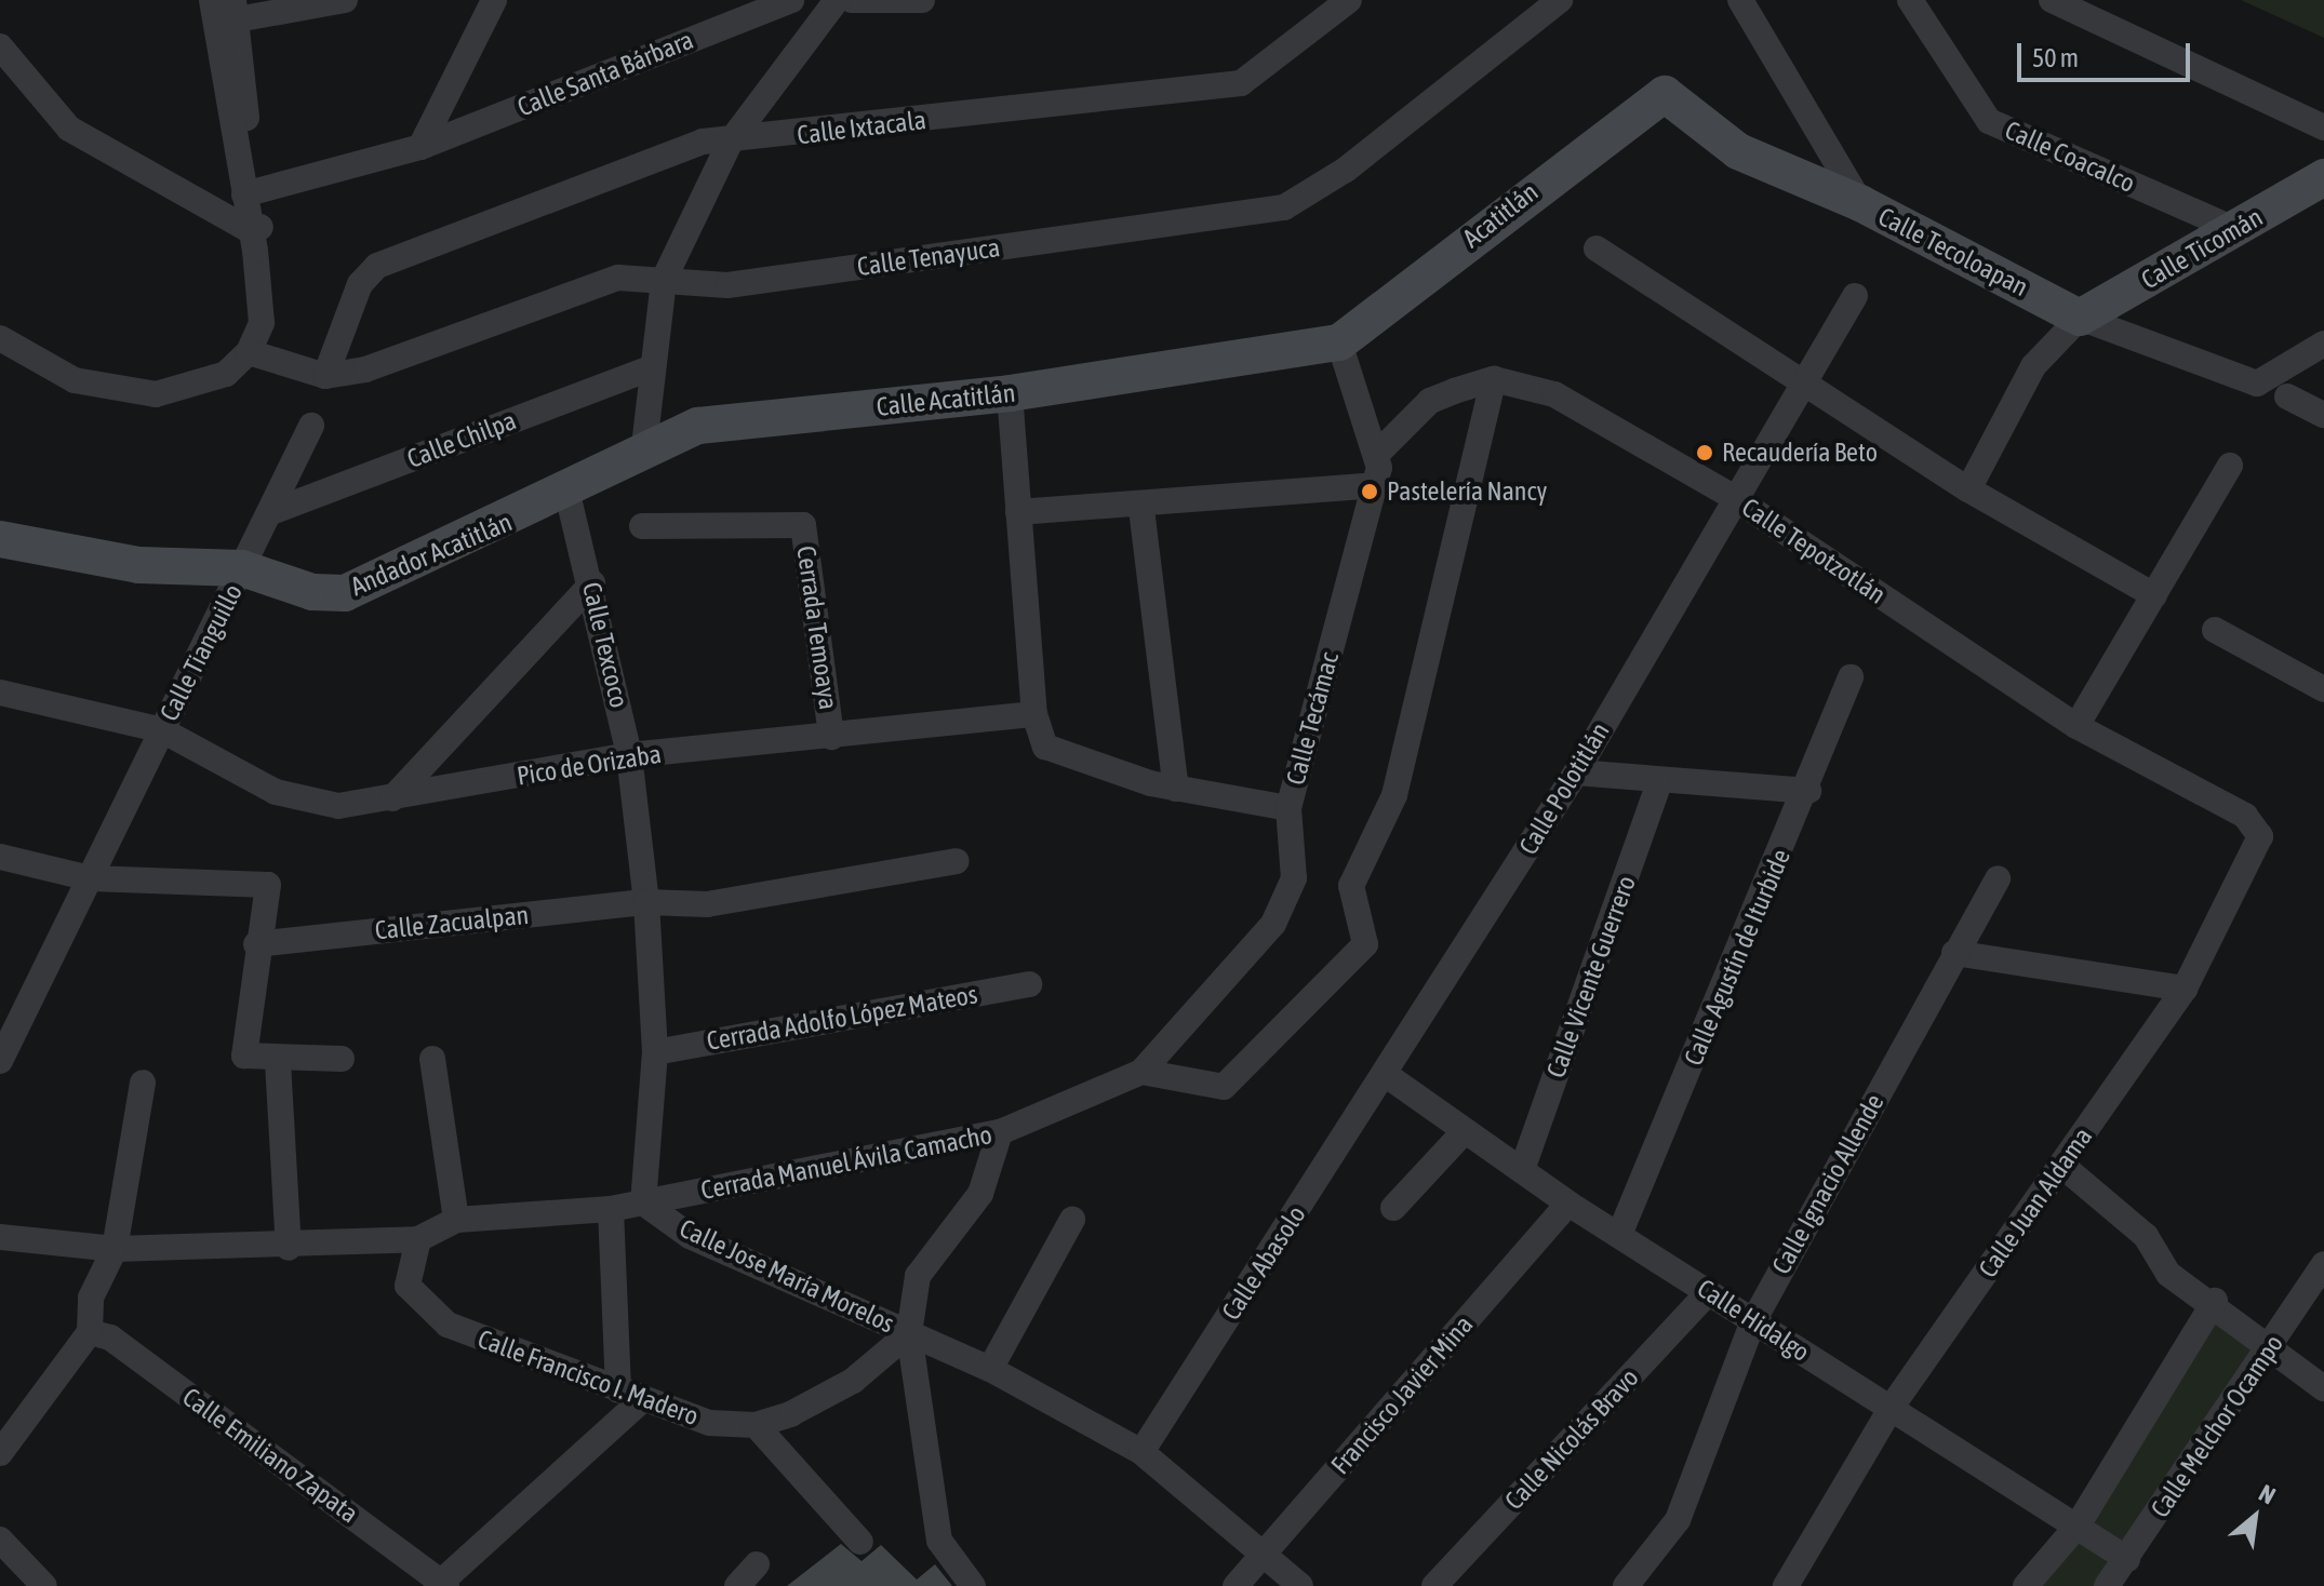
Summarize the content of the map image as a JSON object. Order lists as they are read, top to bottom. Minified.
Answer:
{"streets":{"street":["Calle Santa Bárbara","Calle Ixtacala","Calle Coacalco","Acatitlán","Calle Ticomán","Calle Tecoloapan","Calle Tenayuca","Calle Acatitlán","Calle Chilpa","Calle Tepotzotlán","Andador Acatitlán","Cerrada Temoaya","Calle Texcoco","Calle Tianguillo","Calle Tecámac","Pico de Orizaba","Calle Polotitlán","Calle Zacualpan","Calle Agustín de Iturbide","Calle Vicente Guerrero","Cerrada Adolfo López Mateos","Cerrada Manuel Ávila Camacho","Calle Ignacio Allende","Calle Juan Aldama","Calle Abasolo","Calle Jose María Morelos","Calle Hidalgo","Calle Francisco I. Madero","Francisco Javier Mina","Calle Melchor Ocampo","Calle Nicolás Bravo","Calle Emiliano Zapata"]},"crossings":[["Calle Ixtacala","Calle Tenayuca"],["Calle Coacalco","Calle Ticomán"],["Acatitlán","Calle Tecoloapan"],["Acatitlán","Calle Acatitlán"],["Calle Ticomán","Calle Tecoloapan"],["Calle Acatitlán","Andador Acatitlán"],["Calle Acatitlán","Calle Texcoco"],["Calle Chilpa","Calle Tianguillo"],["Calle Tepotzotlán","Calle Polotitlán"],["Calle Tepotzotlán","Calle Juan Aldama"],["Andador Acatitlán","Calle Texcoco"],["Andador Acatitlán","Calle Tianguillo"],["Cerrada Temoaya","Pico de Orizaba"],["Calle Texcoco","Pico de Orizaba"],["Calle Texcoco","Calle Zacualpan"],["Calle Texcoco","Cerrada Adolfo López Mateos"],["Calle Texcoco","Cerrada Manuel Ávila Camacho"],["Calle Texcoco","Calle Jose María Morelos"],["Calle Tianguillo","Pico de Orizaba"],["Calle Tecámac","Pico de Orizaba"],["Calle Tecámac","Cerrada Manuel Ávila Camacho"],["Calle Polotitlán","Calle Abasolo"],["Calle Polotitlán","Calle Hidalgo"],["Calle Agustín de Iturbide","Calle Hidalgo"],["Calle Vicente Guerrero","Calle Hidalgo"],["Cerrada Manuel Ávila Camacho","Calle Jose María Morelos"],["Calle Ignacio Allende","Calle Hidalgo"],["Calle Juan Aldama","Calle Hidalgo"],["Calle Abasolo","Calle Jose María Morelos"],["Calle Abasolo","Calle Hidalgo"],["Calle Jose María Morelos","Calle Francisco I. Madero"],["Calle Jose María Morelos","Francisco Javier Mina"],["Calle Hidalgo","Francisco Javier Mina"],["Calle Hidalgo","Calle Melchor Ocampo"],["Calle Hidalgo","Calle Nicolás Bravo"]],"places":["Recaudería Beto","Pastelería Nancy"],"scale_bar":"50 m","north":"top right"}
